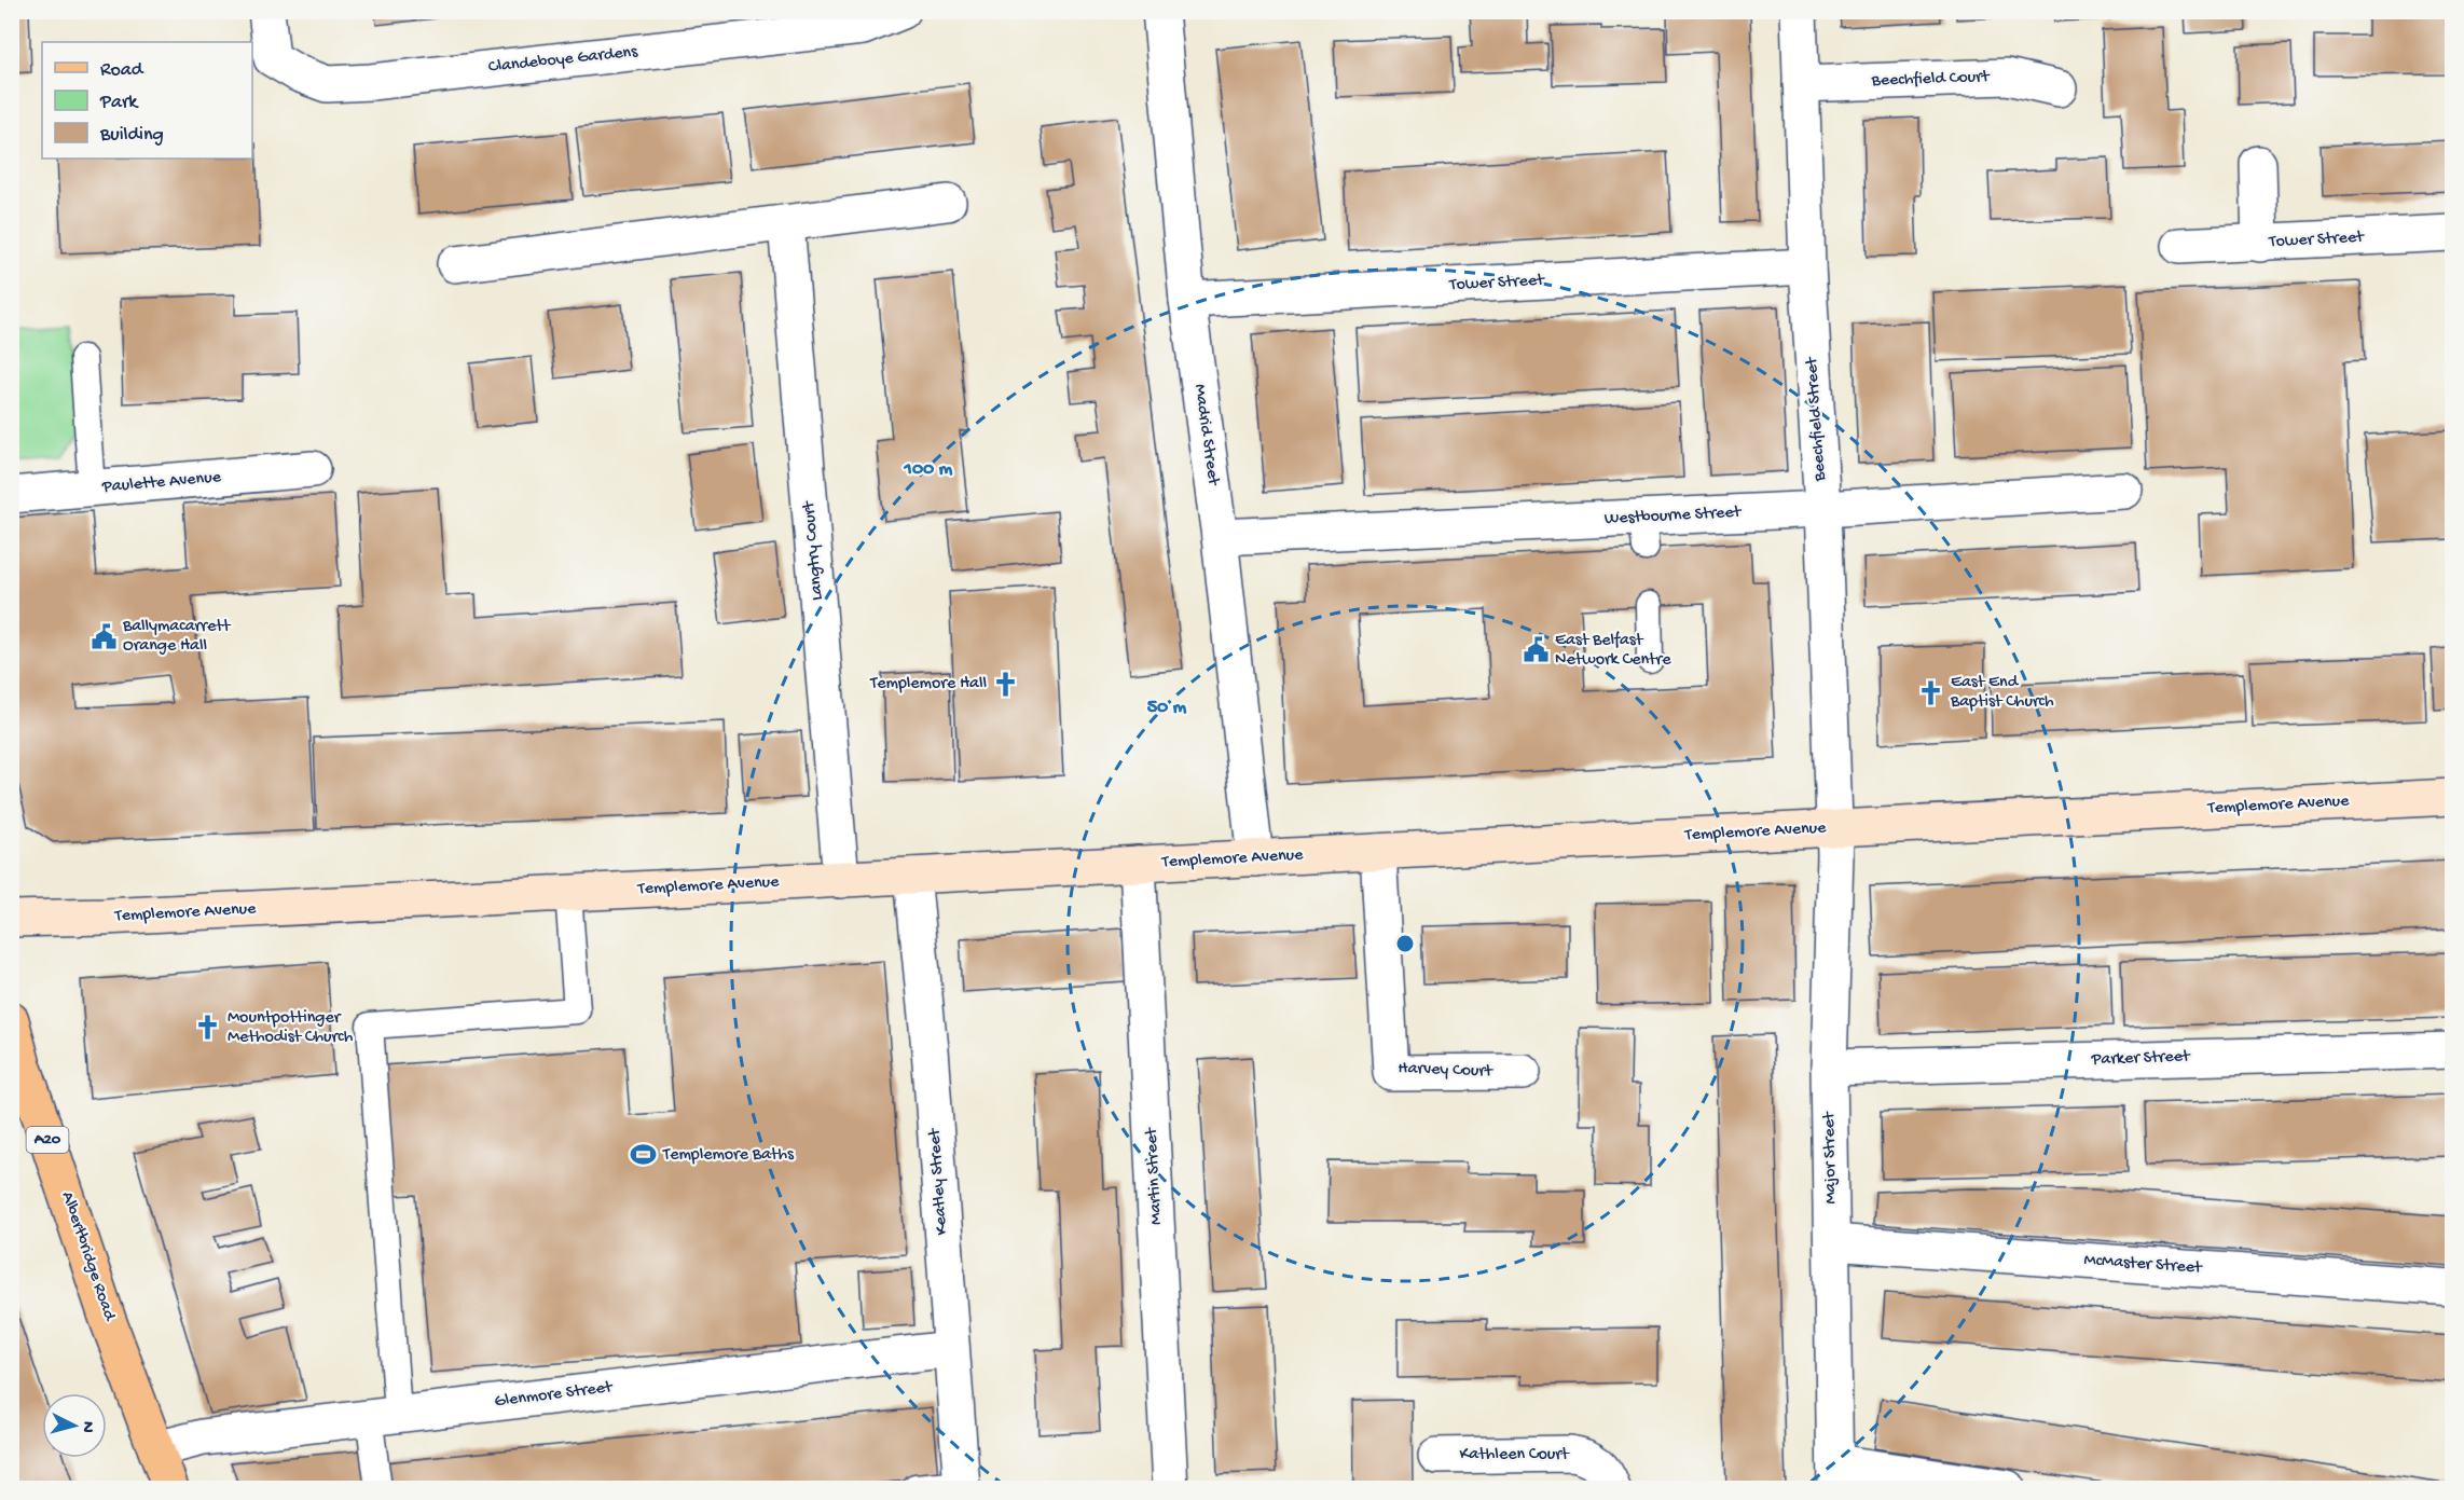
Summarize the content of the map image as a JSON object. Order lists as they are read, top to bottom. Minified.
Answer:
{"streets":{"main road":["A20","Albertbridge Road"],"street":["Clandeboye Gardens","Beechfield Court","Tower Street","Beechfield Street","Madrid Street","Paulette Avenue","Westbourne Street","Langtry Court","Templemore Avenue","Parker Street","Harvey Court","Major Street","Martin Street","Keatley Street","McMaster Street","Glenmore Street","Kathleen Court"]},"crossings":[["Beechfield Court","Beechfield Street"],["Tower Street","Beechfield Street"],["Tower Street","Madrid Street"],["Beechfield Street","Westbourne Street"],["Beechfield Street","Templemore Avenue"],["Beechfield Street","Major Street"],["Madrid Street","Westbourne Street"],["Madrid Street","Templemore Avenue"],["Langtry Court","Templemore Avenue"],["Templemore Avenue","Harvey Court"],["Templemore Avenue","Major Street"],["Templemore Avenue","Martin Street"],["Templemore Avenue","Keatley Street"],["Parker Street","Major Street"],["Major Street","McMaster Street"],["Keatley Street","Glenmore Street"],["Albertbridge Road","Glenmore Street"]],"places":{"public building":["Ballymacarrett Orange Hall","East Belfast Network Centre"],"church":["Templemore Hall","East End Baptist Church","Mountpottinger Methodist Church"],"sports":["Templemore Baths"]},"legend":["Road","Park","Building"],"north":"right","rings":["100 m","50 m"]}
